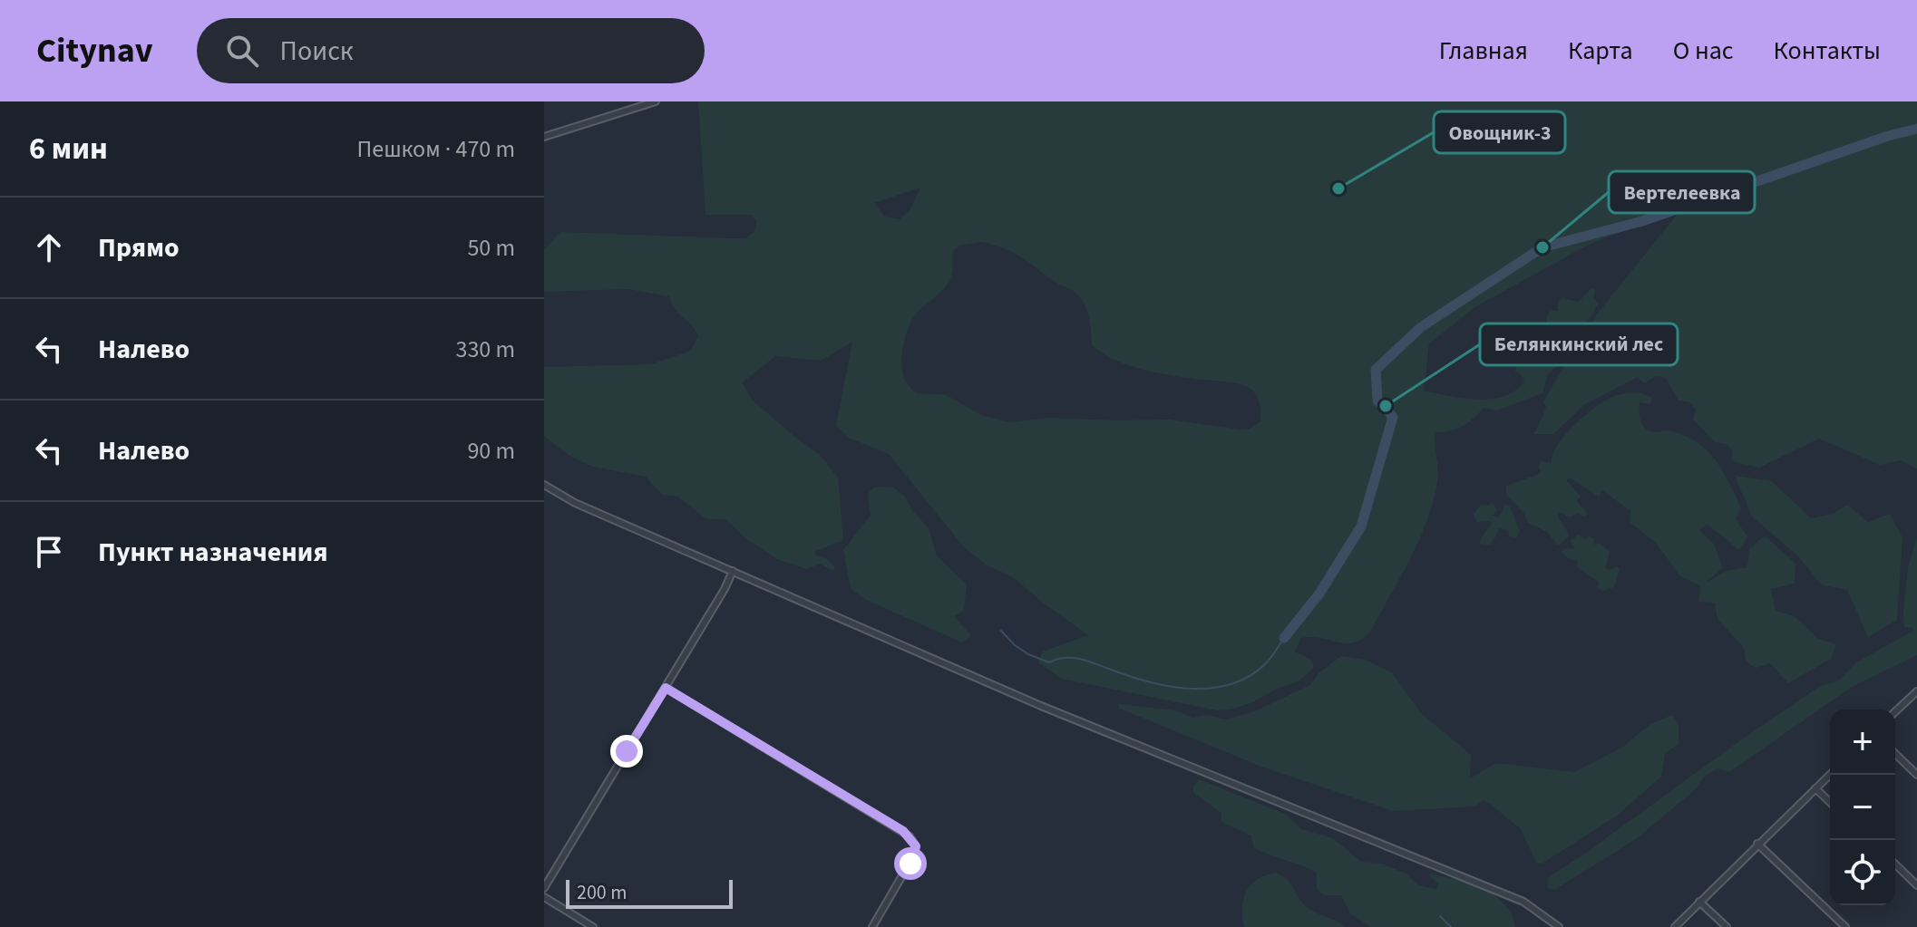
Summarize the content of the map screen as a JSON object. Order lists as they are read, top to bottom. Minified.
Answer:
{"places":["Овощник-3","Вертелеевка","Белянкинский лес"],"scale_bar":"200 m","page":{"header":"Citynav","search":"Поиск","nav":["Главная","Карта","О нас","Контакты"],"heading":["6 мин","Пешком · 470 m"],"list":[["Прямо","50 m"],["Налево","330 m"],["Налево","90 m"],"Пункт назначения"],"map_buttons":["+","−"],"scale":"200 m"}}
